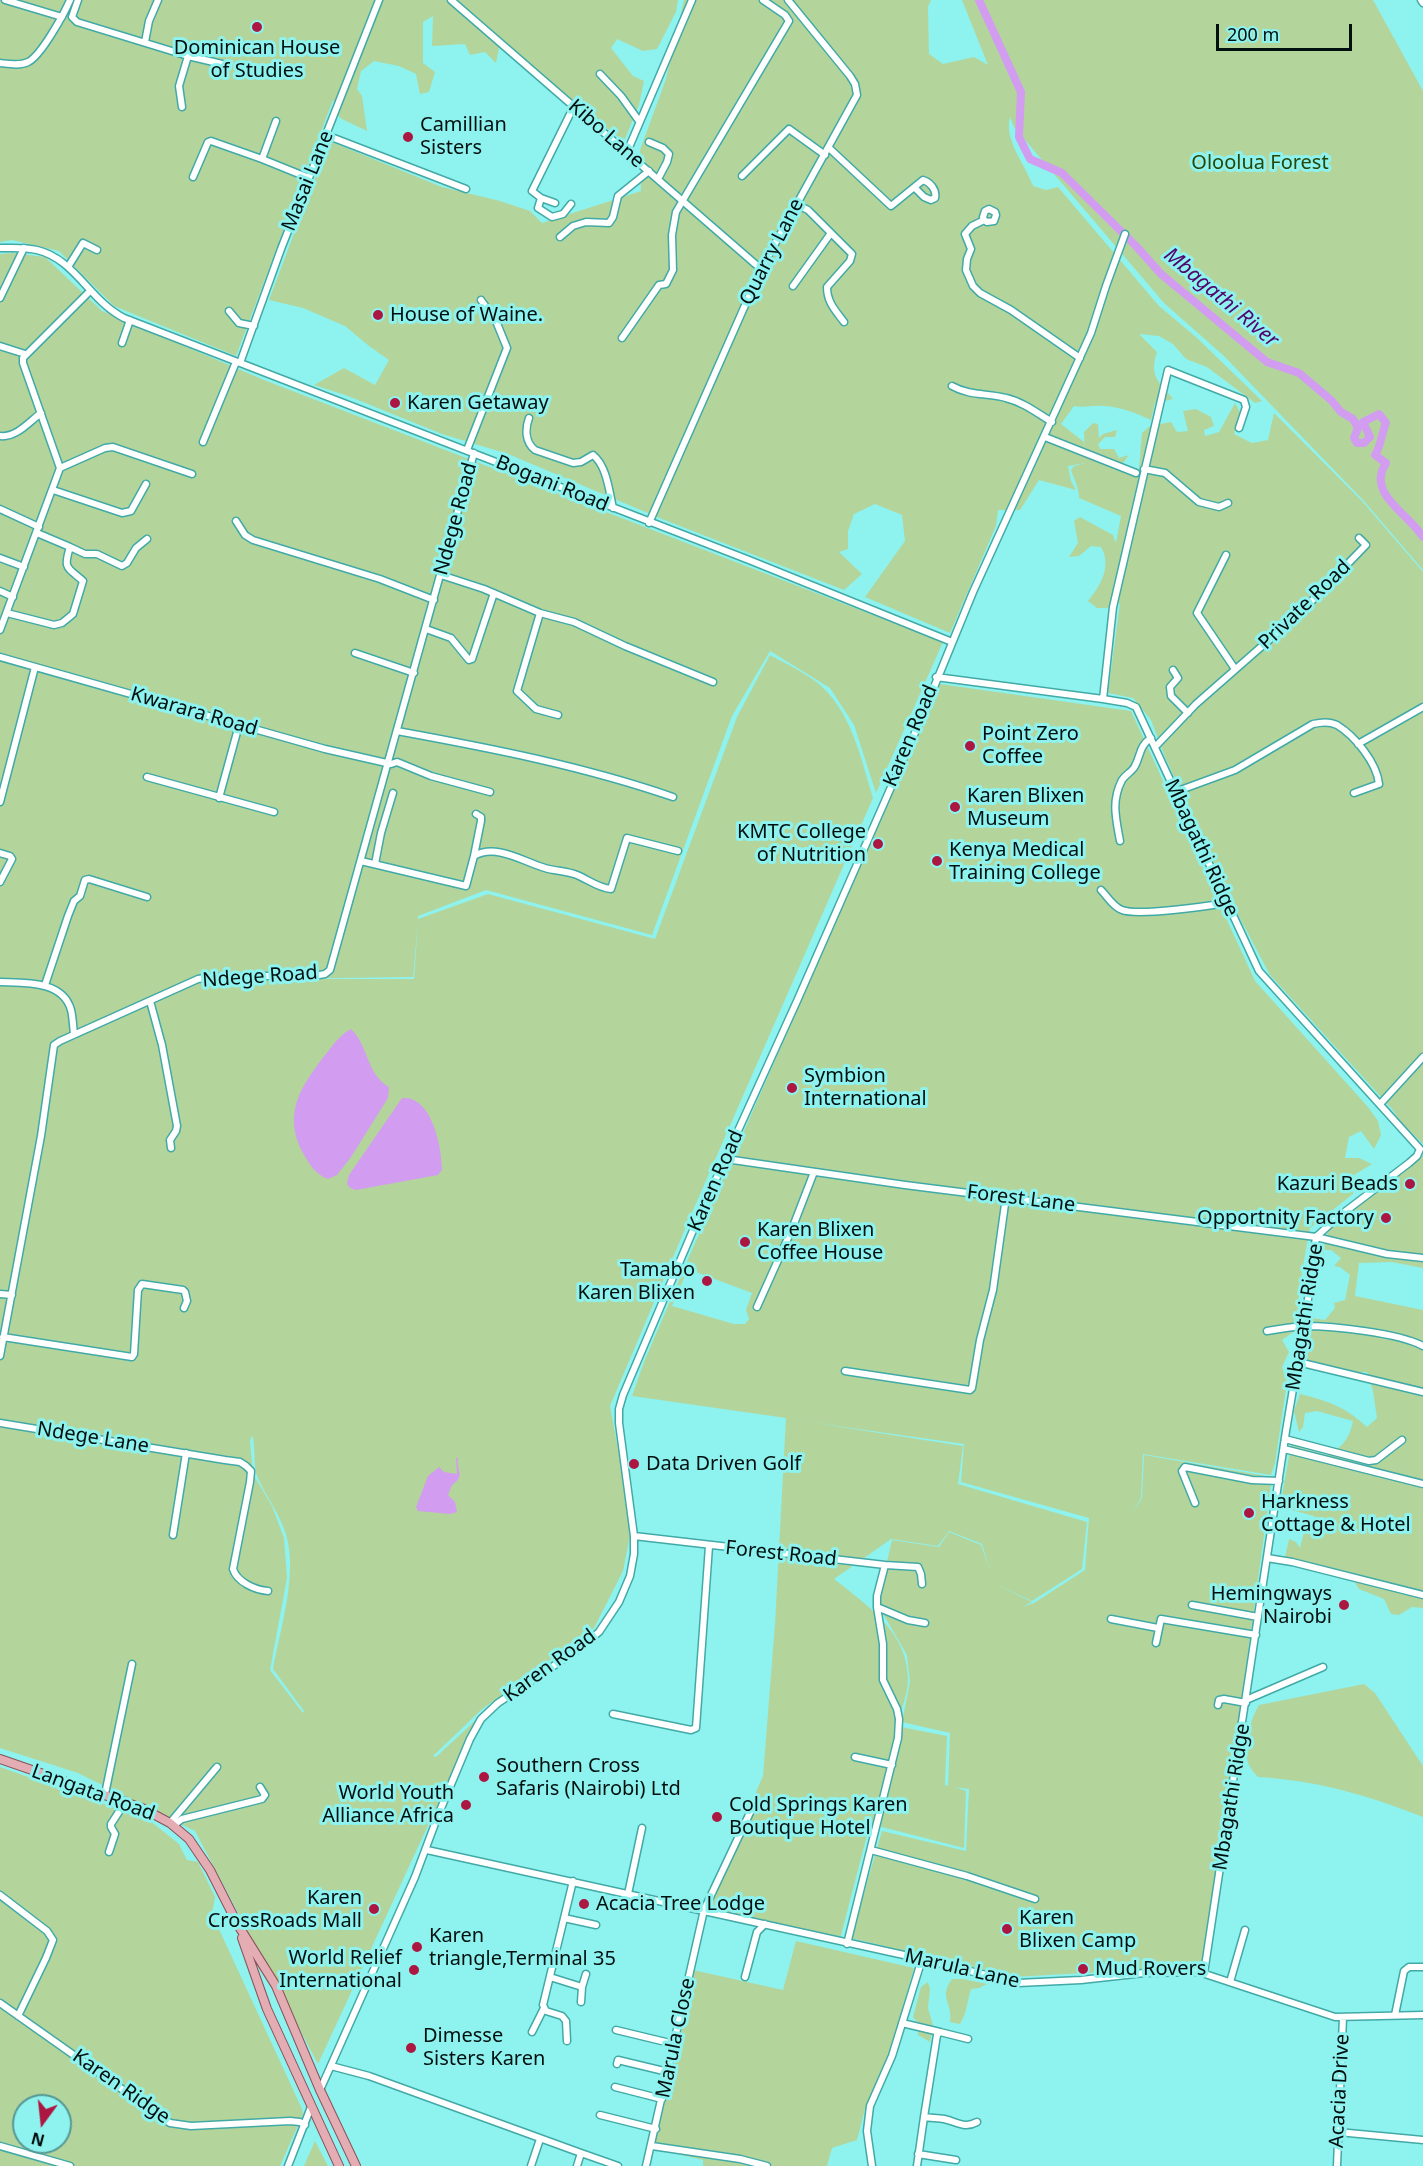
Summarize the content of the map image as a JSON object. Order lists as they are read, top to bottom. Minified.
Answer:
{"streets":{"main road":["Langata Road"],"street":["Kibo Lane","Masai Lane","Quarry Lane","Bogani Road","Ndege Road","Private Road","Kwarara Road","Karen Road","Mbagathi Ridge","Forest Lane","Ndege Lane","Forest Road","Marula Lane","Marula Close","Karen Ridge","Acacia Drive"]},"crossings":[["Kibo Lane","Quarry Lane"],["Masai Lane","Bogani Road"],["Quarry Lane","Bogani Road"],["Bogani Road","Ndege Road"],["Bogani Road","Karen Road"],["Ndege Road","Kwarara Road"],["Private Road","Mbagathi Ridge"],["Karen Road","Mbagathi Ridge"],["Karen Road","Forest Lane"],["Karen Road","Forest Road"],["Karen Road","Langata Road"],["Karen Road","Marula Lane"],["Mbagathi Ridge","Forest Lane"],["Mbagathi Ridge","Marula Lane"],["Marula Lane","Marula Close"],["Marula Lane","Acacia Drive"]],"water":["Mbagathi River"],"parks":["Oloolua Forest"],"places":["Dominican House of Studies","Camillian Sisters","House of Waine.","Karen Getaway","Point Zero Coffee","Karen Blixen Museum","KMTC College of Nutrition","Kenya Medical Training College","Symbion International","Kazuri Beads","Opportnity Factory","Karen Blixen Coffee House","Tamabo Karen Blixen","Data Driven Golf","Harkness Cottage & Hotel","Hemingways Nairobi","Southern Cross Safaris (Nairobi) Ltd","World Youth Alliance Africa","Cold Springs Karen Boutique Hotel","Acacia Tree Lodge","Karen CrossRoads Mall","Karen Blixen Camp","Karen triangle,Terminal 35","Mud Rovers","World Relief International","Dimesse Sisters Karen"],"scale_bar":"200 m","north":"bottom"}
